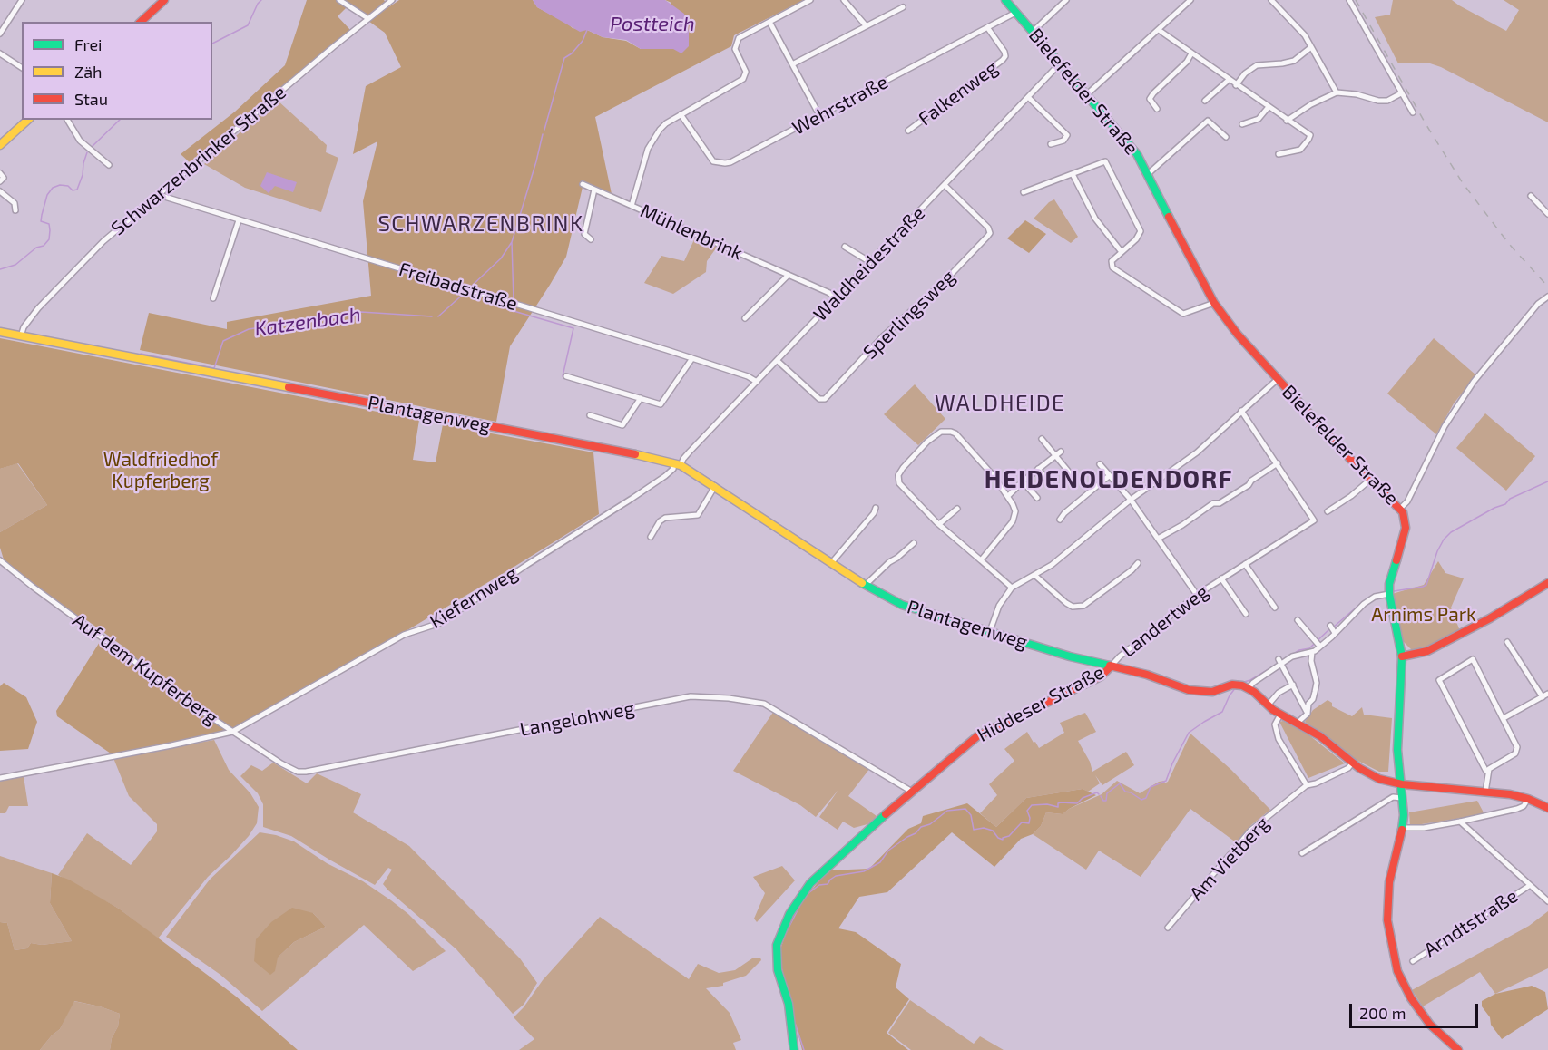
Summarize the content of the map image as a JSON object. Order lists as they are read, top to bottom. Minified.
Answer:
{"streets":{"main road":["Bielefelder Straße","Plantagenweg","Hiddeser Straße"],"street":["Falkenweg","Wehrstraße","Schwarzenbrinker Straße","Mühlenbrink","Waldheidestraße","Freibadstraße","Sperlingsweg","Kiefernweg","Landertweg","Auf dem Kupferberg","Langelohweg","Am Vietberg","Arndtstraße"]},"crossings":[["Bielefelder Straße","Wehrstraße"],["Bielefelder Straße","Waldheidestraße"],["Falkenweg","Wehrstraße"],["Schwarzenbrinker Straße","Freibadstraße"],["Schwarzenbrinker Straße","Plantagenweg"],["Mühlenbrink","Waldheidestraße"],["Waldheidestraße","Freibadstraße"],["Waldheidestraße","Sperlingsweg"],["Waldheidestraße","Plantagenweg"],["Waldheidestraße","Kiefernweg"],["Plantagenweg","Kiefernweg"],["Plantagenweg","Landertweg"],["Plantagenweg","Hiddeser Straße"],["Kiefernweg","Auf dem Kupferberg"],["Kiefernweg","Langelohweg"],["Landertweg","Hiddeser Straße"],["Auf dem Kupferberg","Langelohweg"],["Hiddeser Straße","Langelohweg"]],"districts":["SCHWARZENBRINK","WALDHEIDE","HEIDENOLDENDORF"],"water":["Postteich","Katzenbach"],"parks":["Waldfriedhof Kupferberg","Arnims Park"],"legend":["Frei","Zäh","Stau"],"scale_bar":"200 m"}
